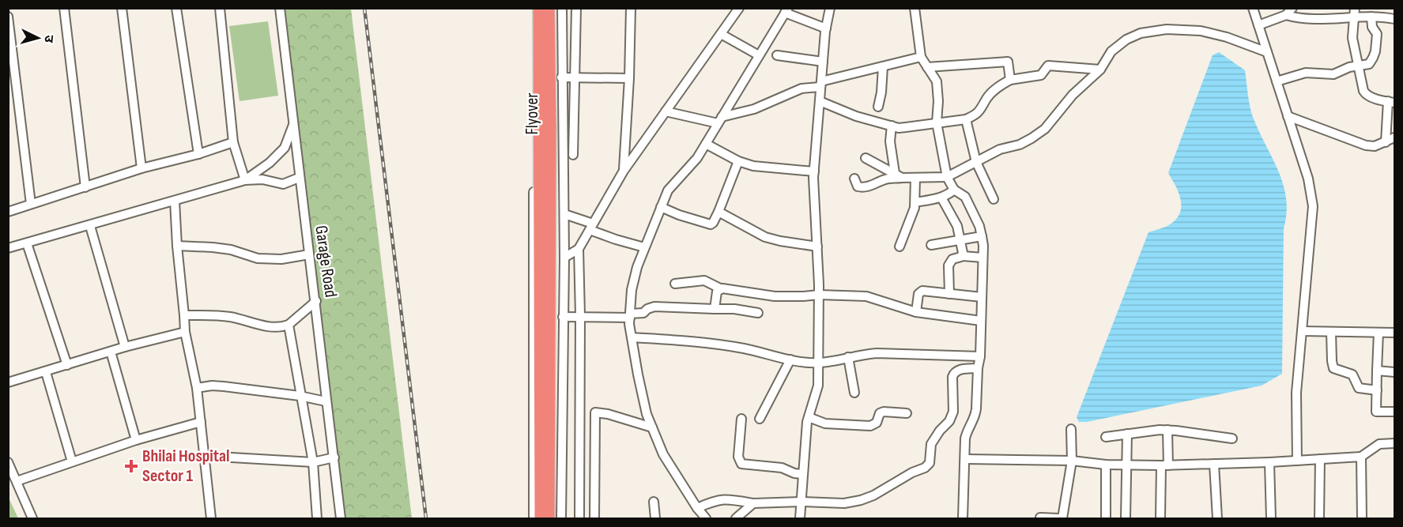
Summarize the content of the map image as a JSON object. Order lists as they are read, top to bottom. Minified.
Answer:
{"streets":{"highway":["Flyover"],"street":["Garage Road"]},"places":{"health":["Bhilai Hospital Sector 1"]},"north":"right"}
